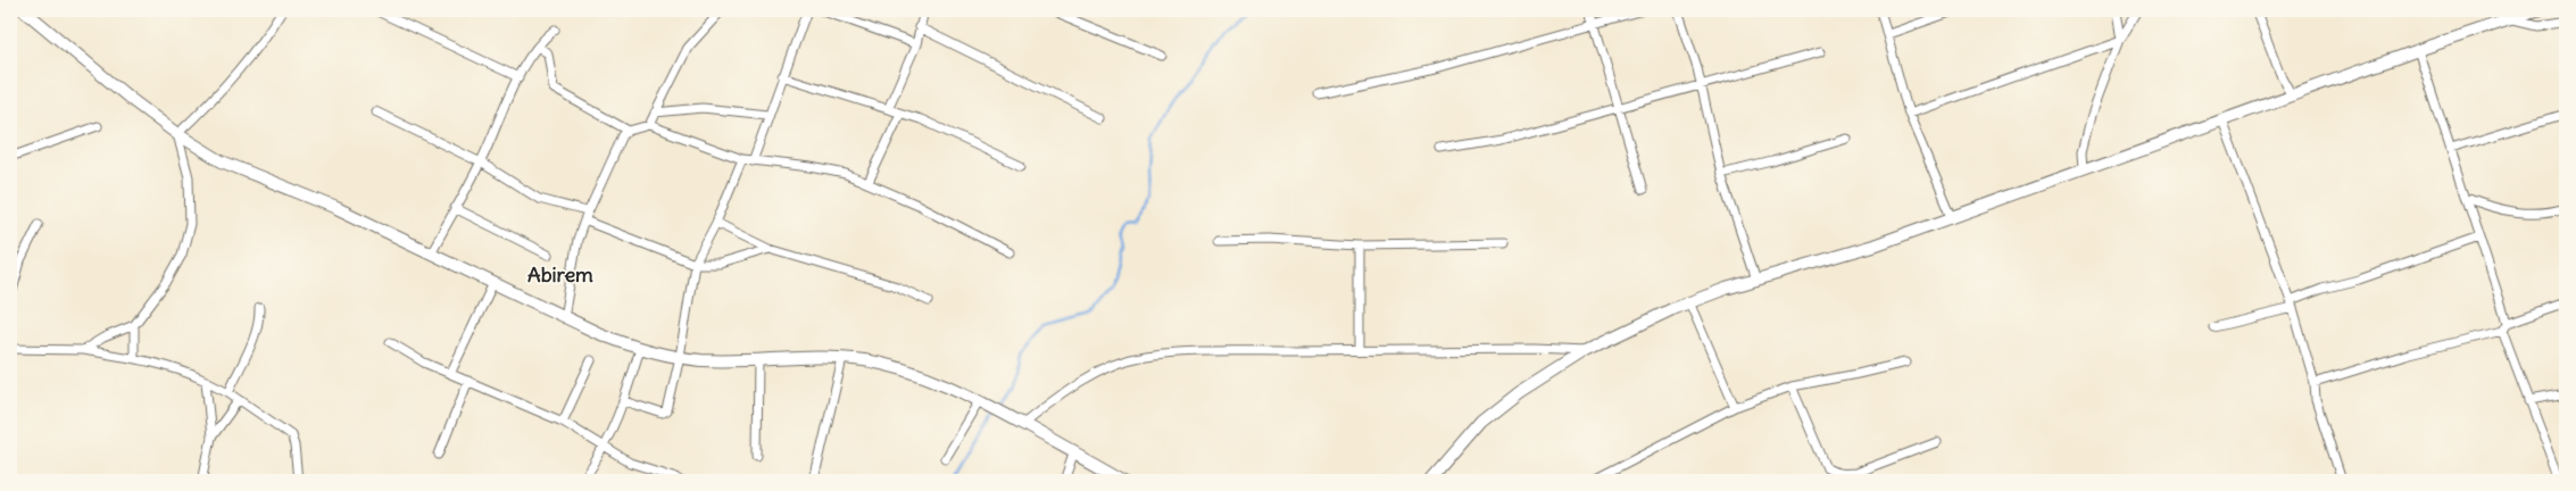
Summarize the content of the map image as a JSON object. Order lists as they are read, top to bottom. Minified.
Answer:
{"districts":["Abirem"]}
